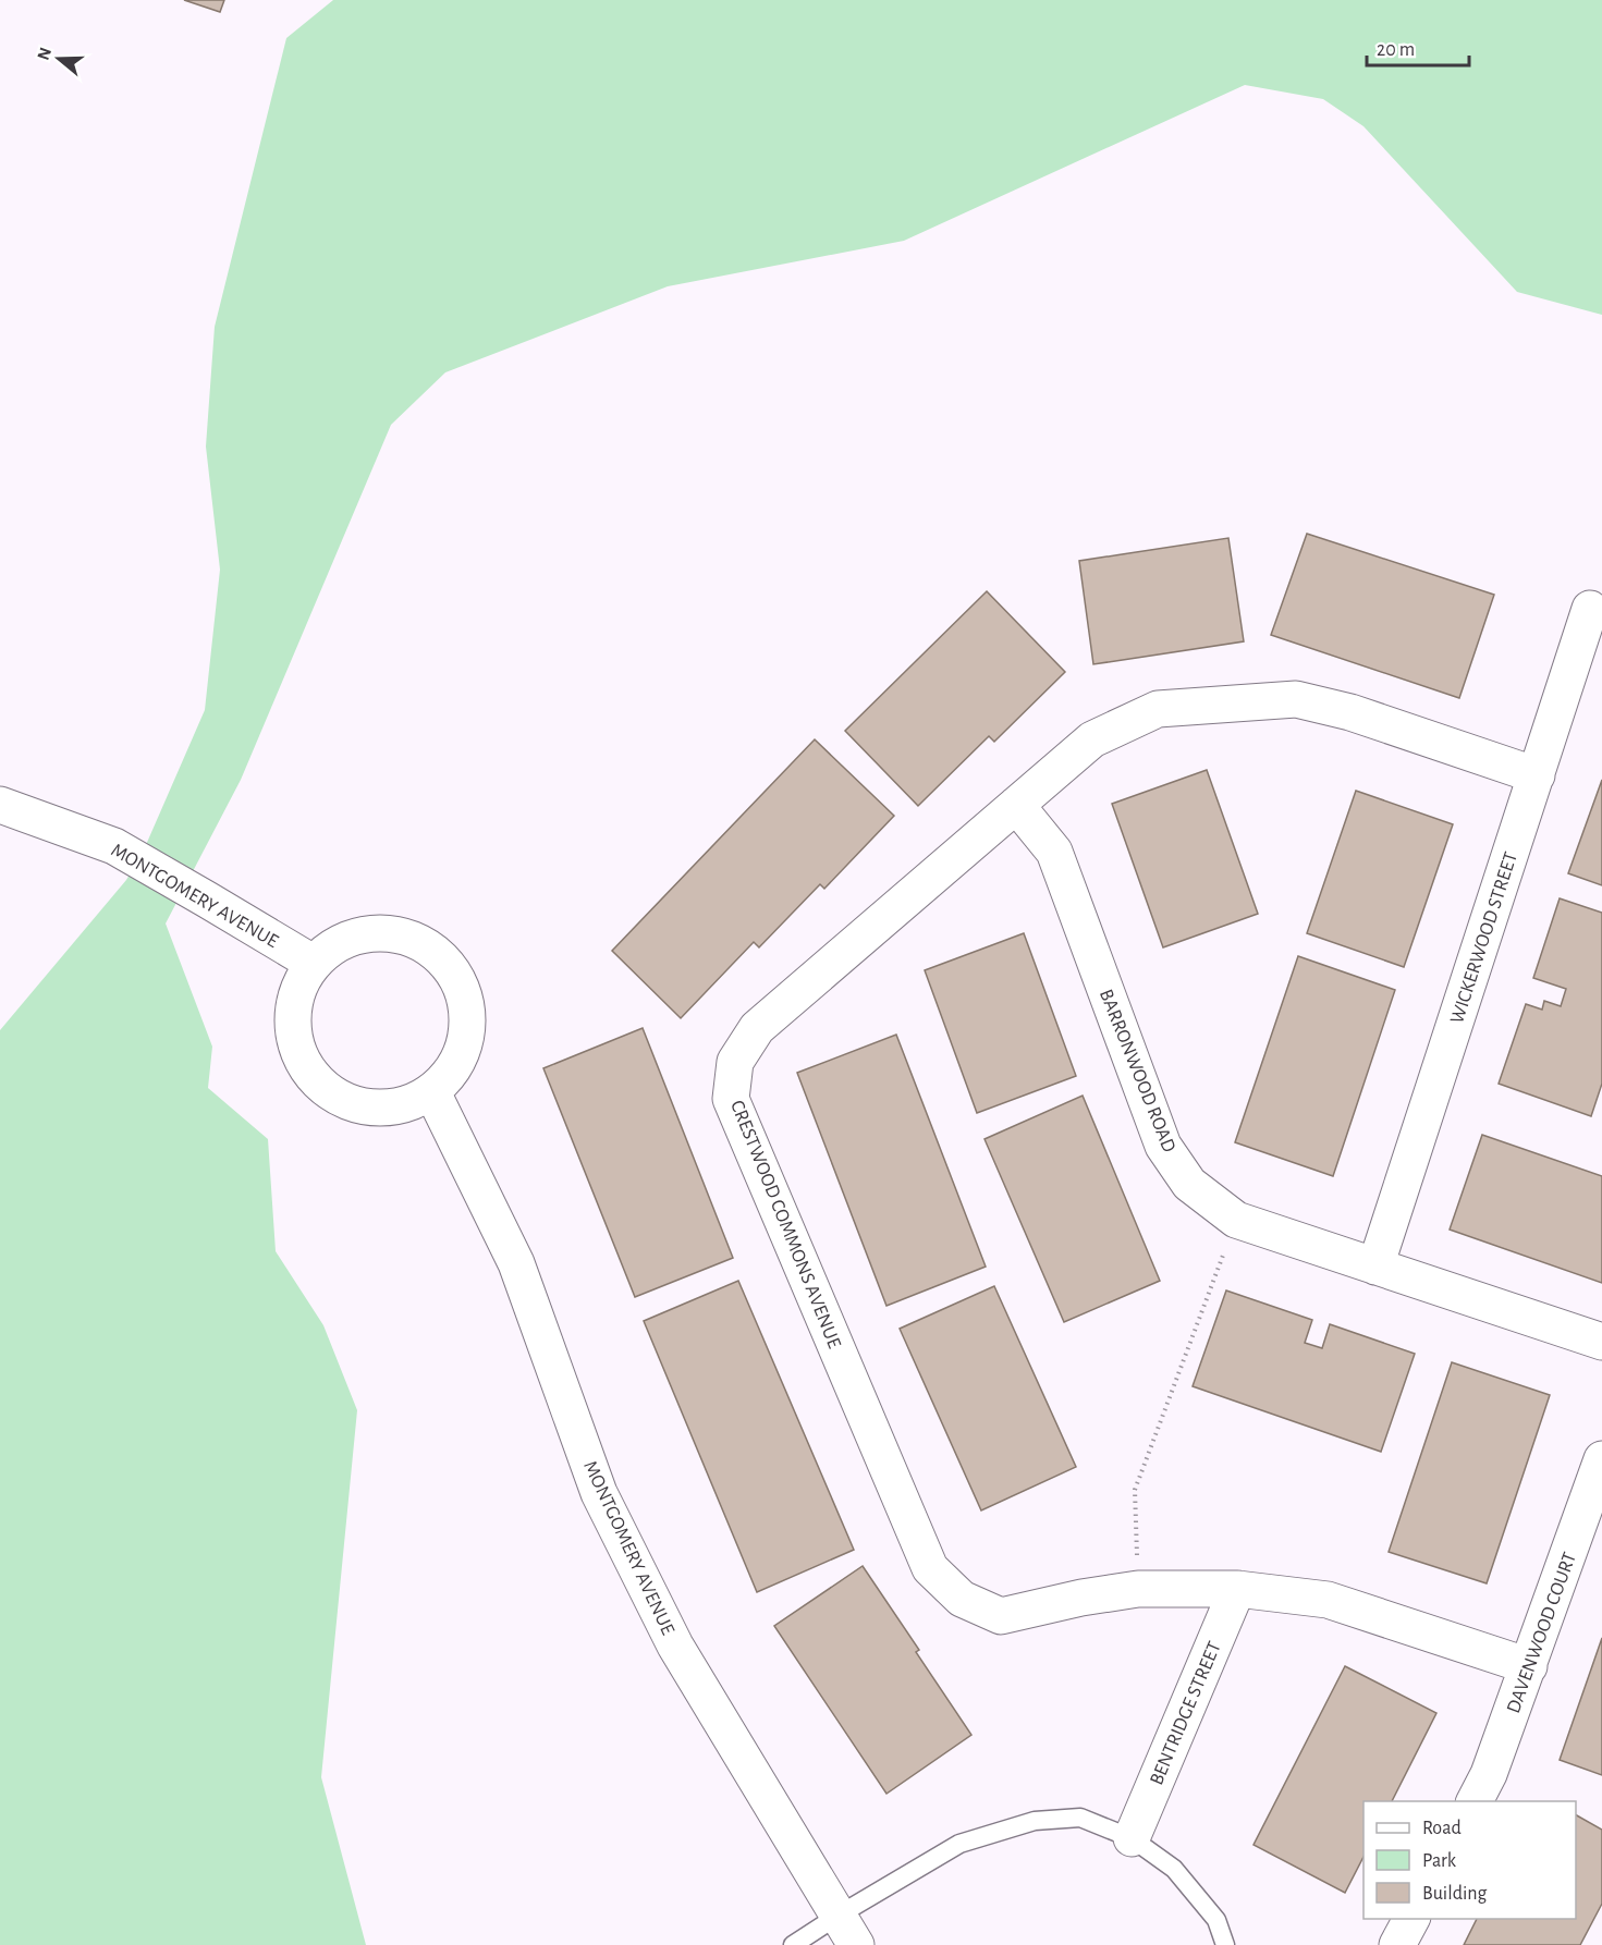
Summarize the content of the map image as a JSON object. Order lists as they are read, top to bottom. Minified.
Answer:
{"streets":{"street":["MONTGOMERY AVENUE","WICKERWOOD STREET","BARRONWOOD ROAD","CRESTWOOD COMMONS AVENUE","DAVENWOOD COURT","BENTRIDGE STREET"]},"crossings":[["WICKERWOOD STREET","BARRONWOOD ROAD"],["WICKERWOOD STREET","CRESTWOOD COMMONS AVENUE"],["BARRONWOOD ROAD","CRESTWOOD COMMONS AVENUE"],["CRESTWOOD COMMONS AVENUE","DAVENWOOD COURT"],["CRESTWOOD COMMONS AVENUE","BENTRIDGE STREET"]],"legend":["Road","Park","Building"],"scale_bar":"20 m","north":"left"}
